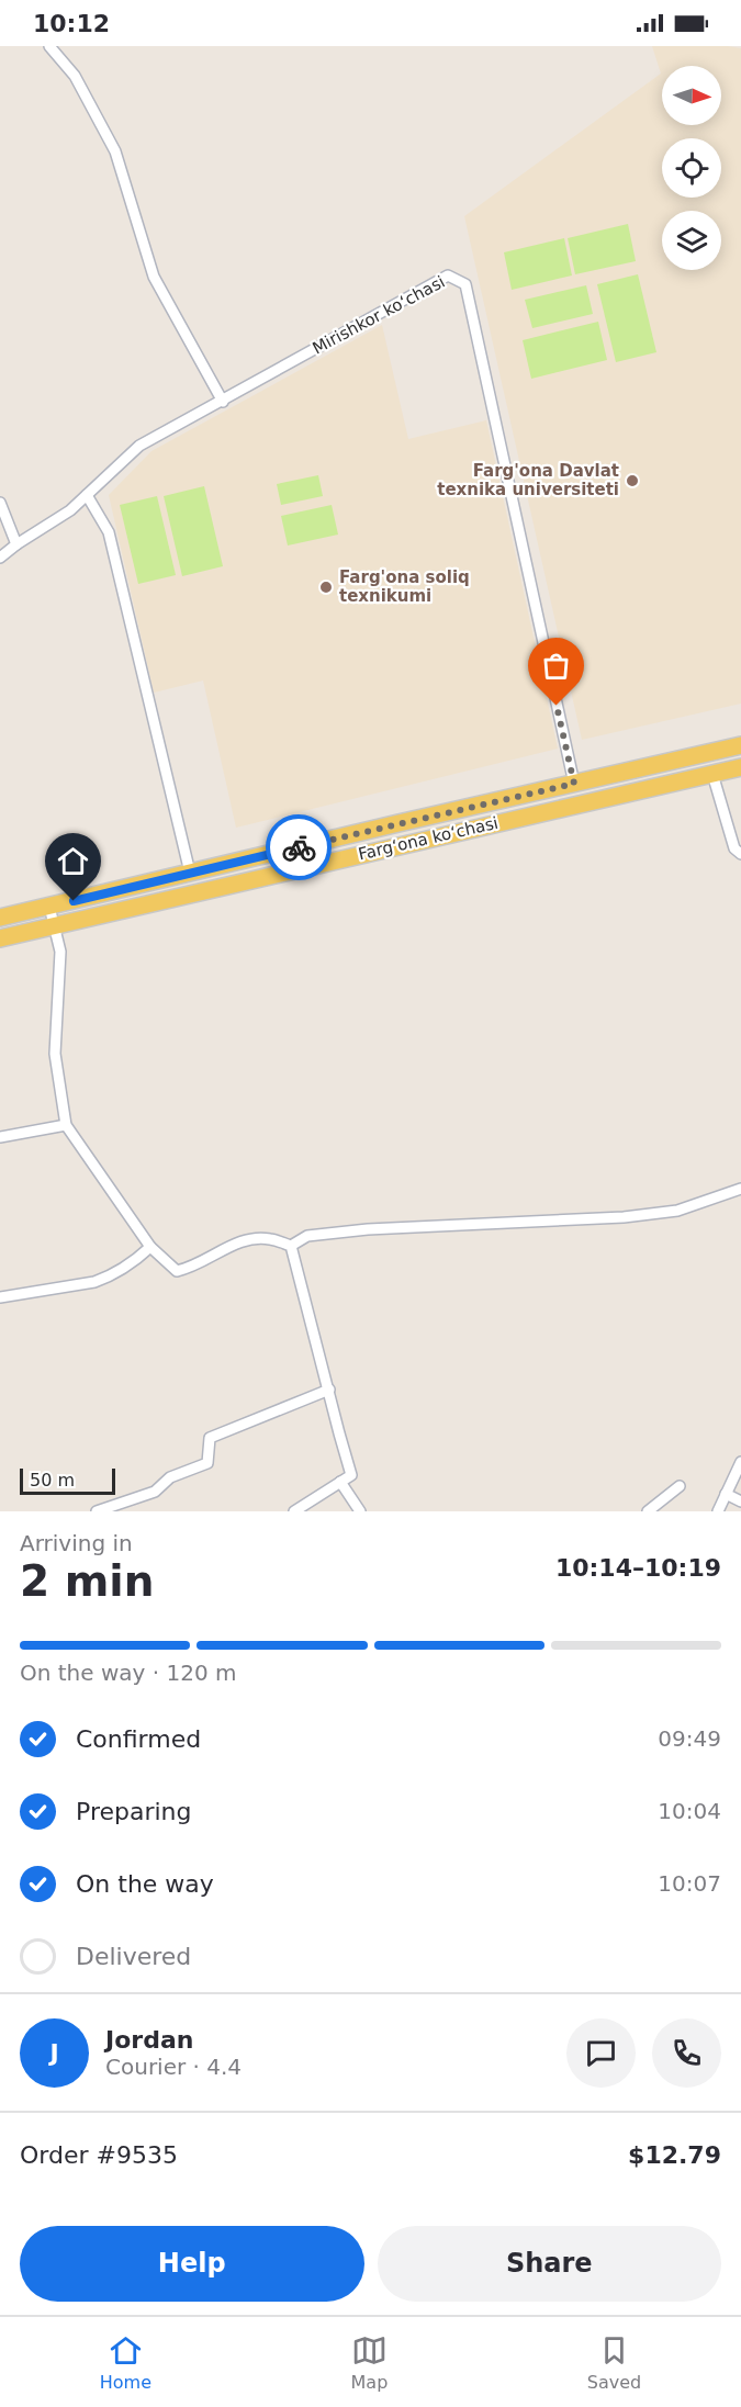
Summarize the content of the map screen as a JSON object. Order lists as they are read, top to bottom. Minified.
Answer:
{"streets":{"main road":["Fargʻona koʻchasi"],"street":["Mirishkor koʻchasi"]},"crossings":[["Mirishkor koʻchasi","Fargʻona koʻchasi"]],"places":["Farg'ona Davlat texnika universiteti","Farg'ona soliq texnikumi"],"scale_bar":"50 m","north":"right","page":{"status":"10:12","scale":"50 m","heading":["2 min","Arriving in","10:14–10:19"],"panel":["Jordan","Courier · 4.4","Order #9535","$12.79"],"bar":"On the way · 120 m","list":[["Confirmed","09:49"],["Preparing","10:04"],["On the way","10:07"],"Delivered"],"round":"J","buttons":["Help","Share"],"tabs":["Home","Map","Saved"]}}
